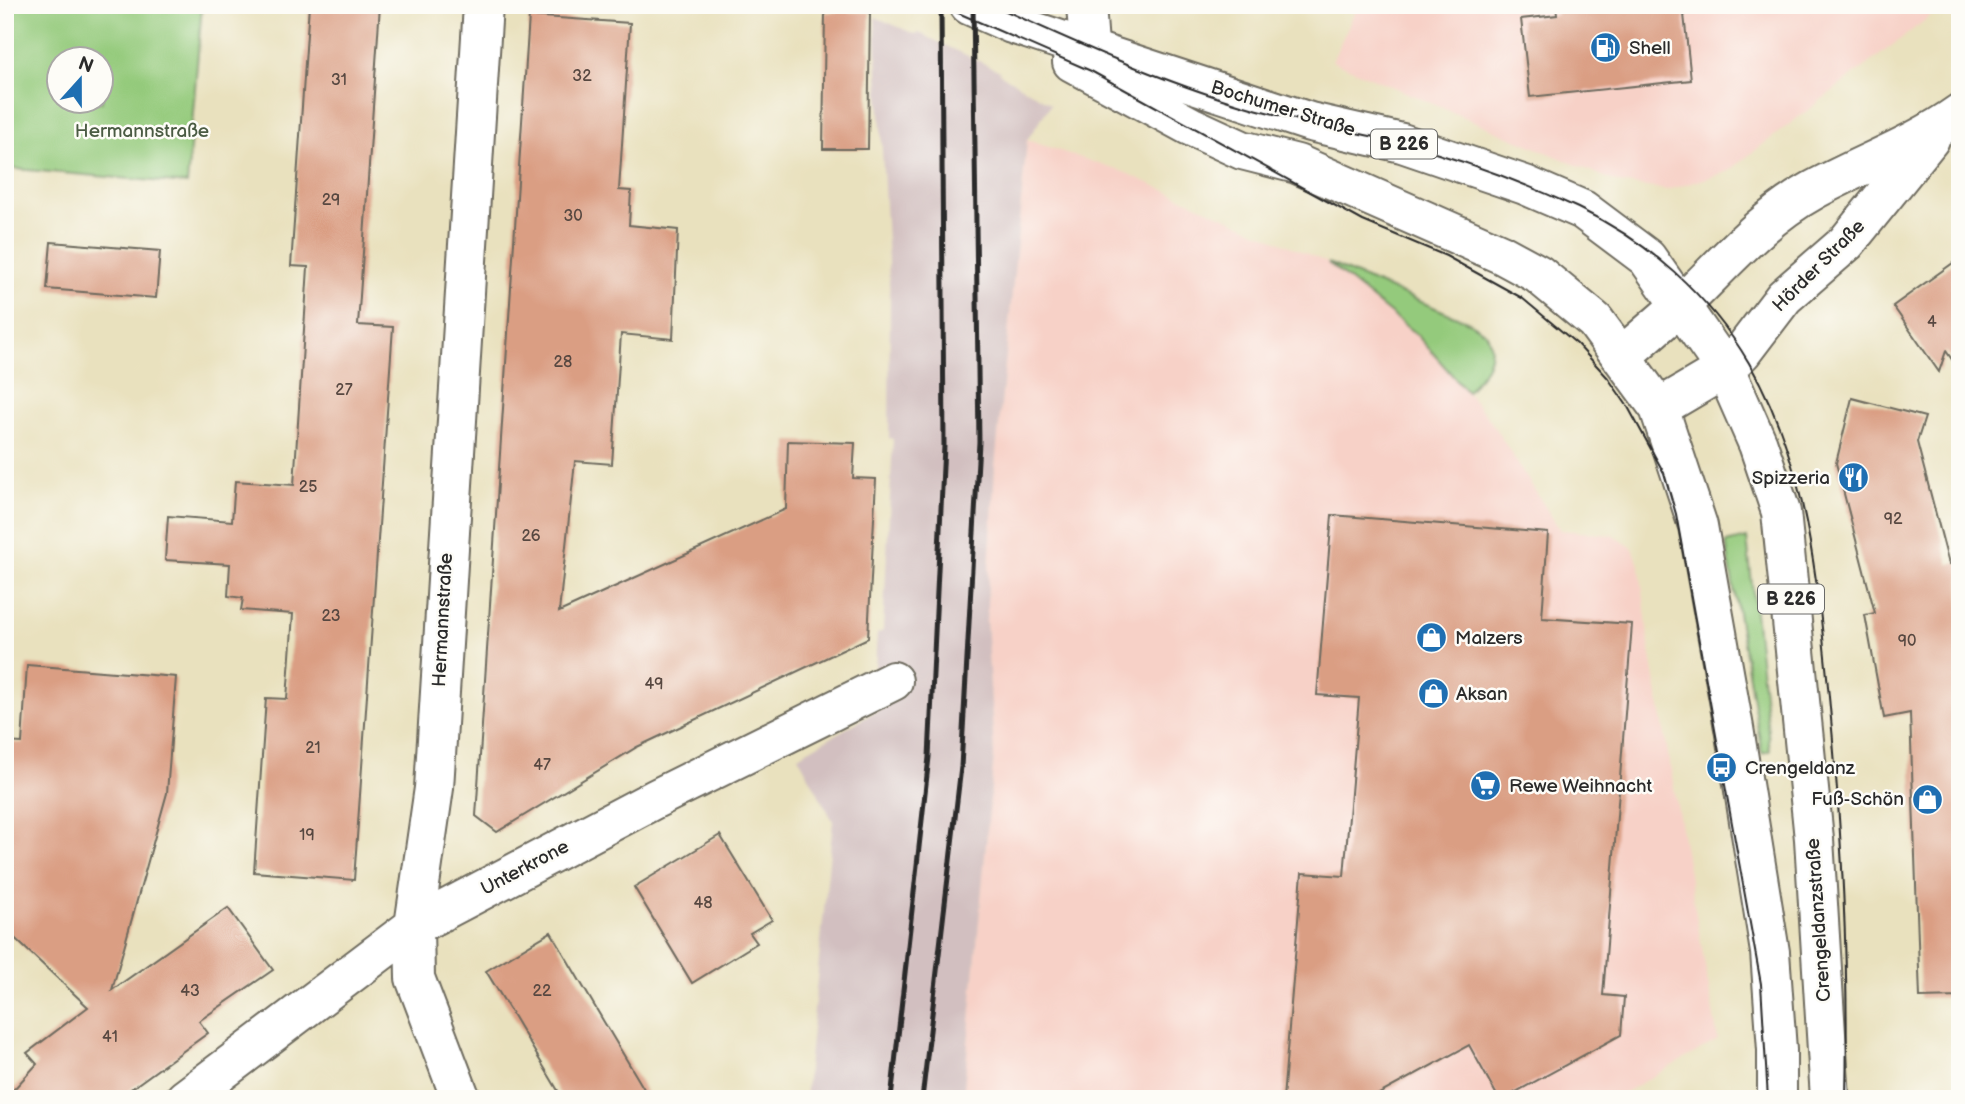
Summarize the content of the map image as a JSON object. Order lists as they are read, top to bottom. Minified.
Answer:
{"streets":{"main road":["Bochumer Straße","B 226","Hörder Straße","Hermannstraße","Unterkrone","Crengeldanzstraße"]},"crossings":[["Bochumer Straße","B 226"],["Bochumer Straße","Hörder Straße"],["Bochumer Straße","Crengeldanzstraße"],["B 226","Hörder Straße"],["Hörder Straße","Crengeldanzstraße"],["Hermannstraße","Unterkrone"]],"parks":["Hermannstraße"],"places":{"fuel station":["Shell"],"restaurant":["Spizzeria"],"shop":["Malzers","Aksan","Fuß-Schön"],"bus stop":["Crengeldanz"],"supermarket":["Rewe Weihnacht"]},"house_numbers":["32","31","29","30","4","28","27","25","92","26","23","90","49","21","47","19","48","43","22","41"],"north":"top"}
